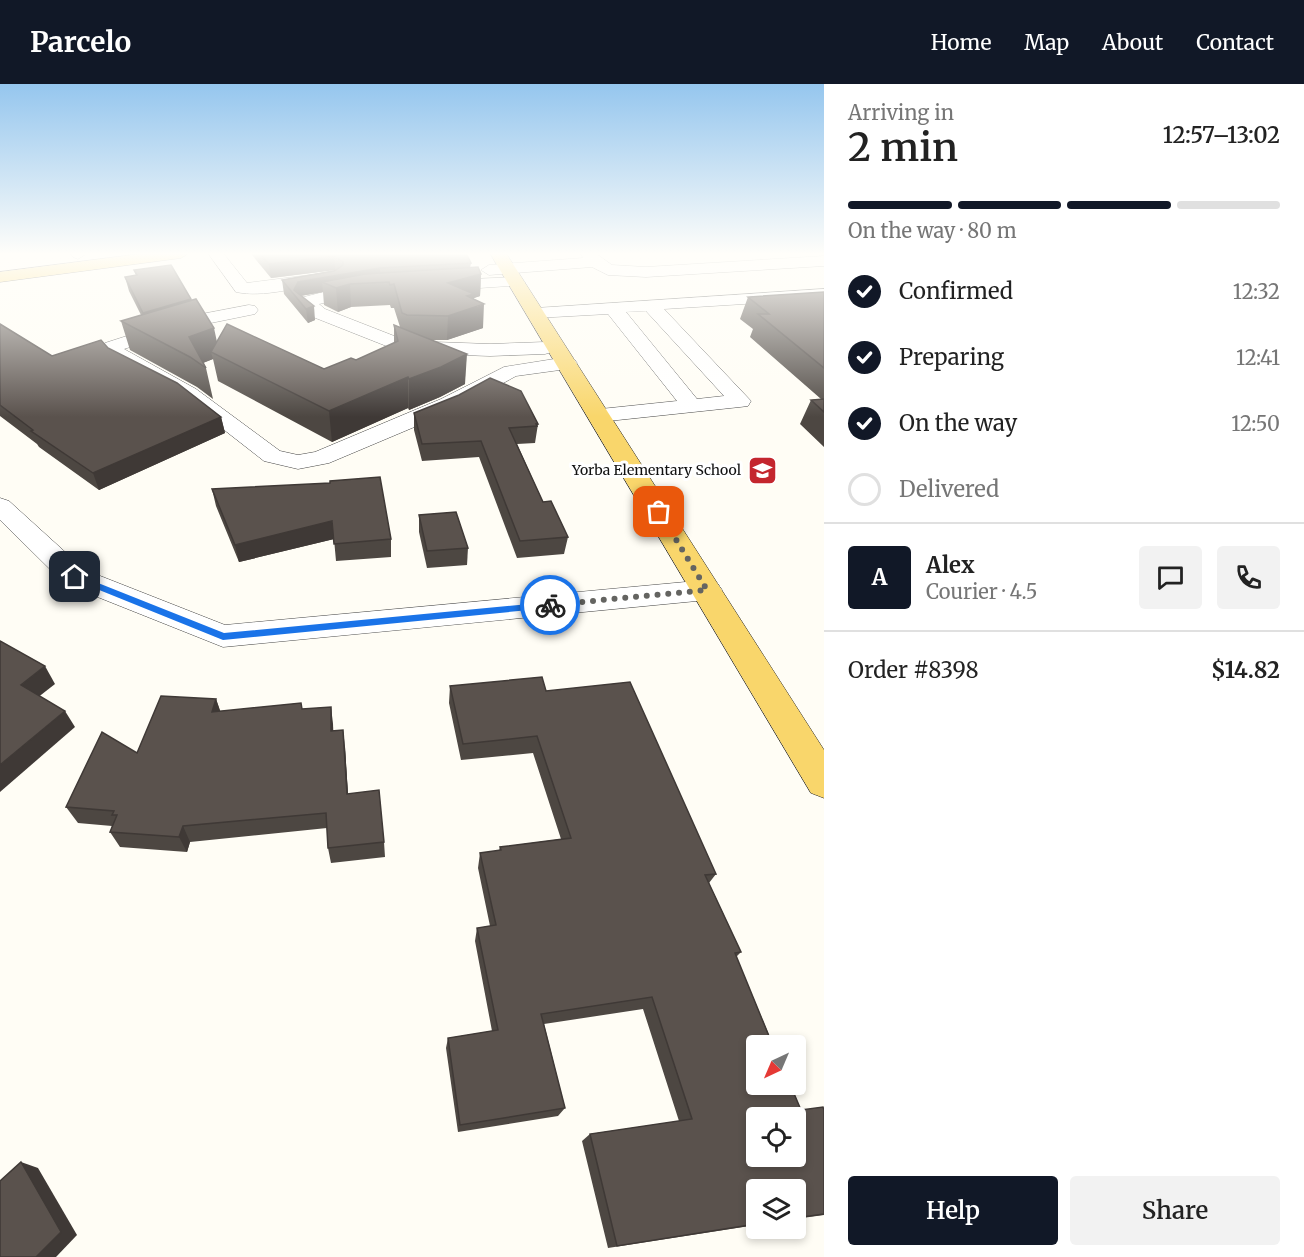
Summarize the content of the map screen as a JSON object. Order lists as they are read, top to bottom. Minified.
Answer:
{"places":{"school or university":["Yorba Elementary School"]},"north":"bottom left","page":{"header":"Parcelo","nav":["Home","Map","About","Contact"],"heading":["2 min","Arriving in","12:57–13:02"],"panel":["Alex","Courier · 4.5","Order #8398","$14.82"],"bar":"On the way · 80 m","list":[["Confirmed","12:32"],["Preparing","12:41"],["On the way","12:50"],"Delivered"],"round":"A","buttons":["Help","Share"]}}
